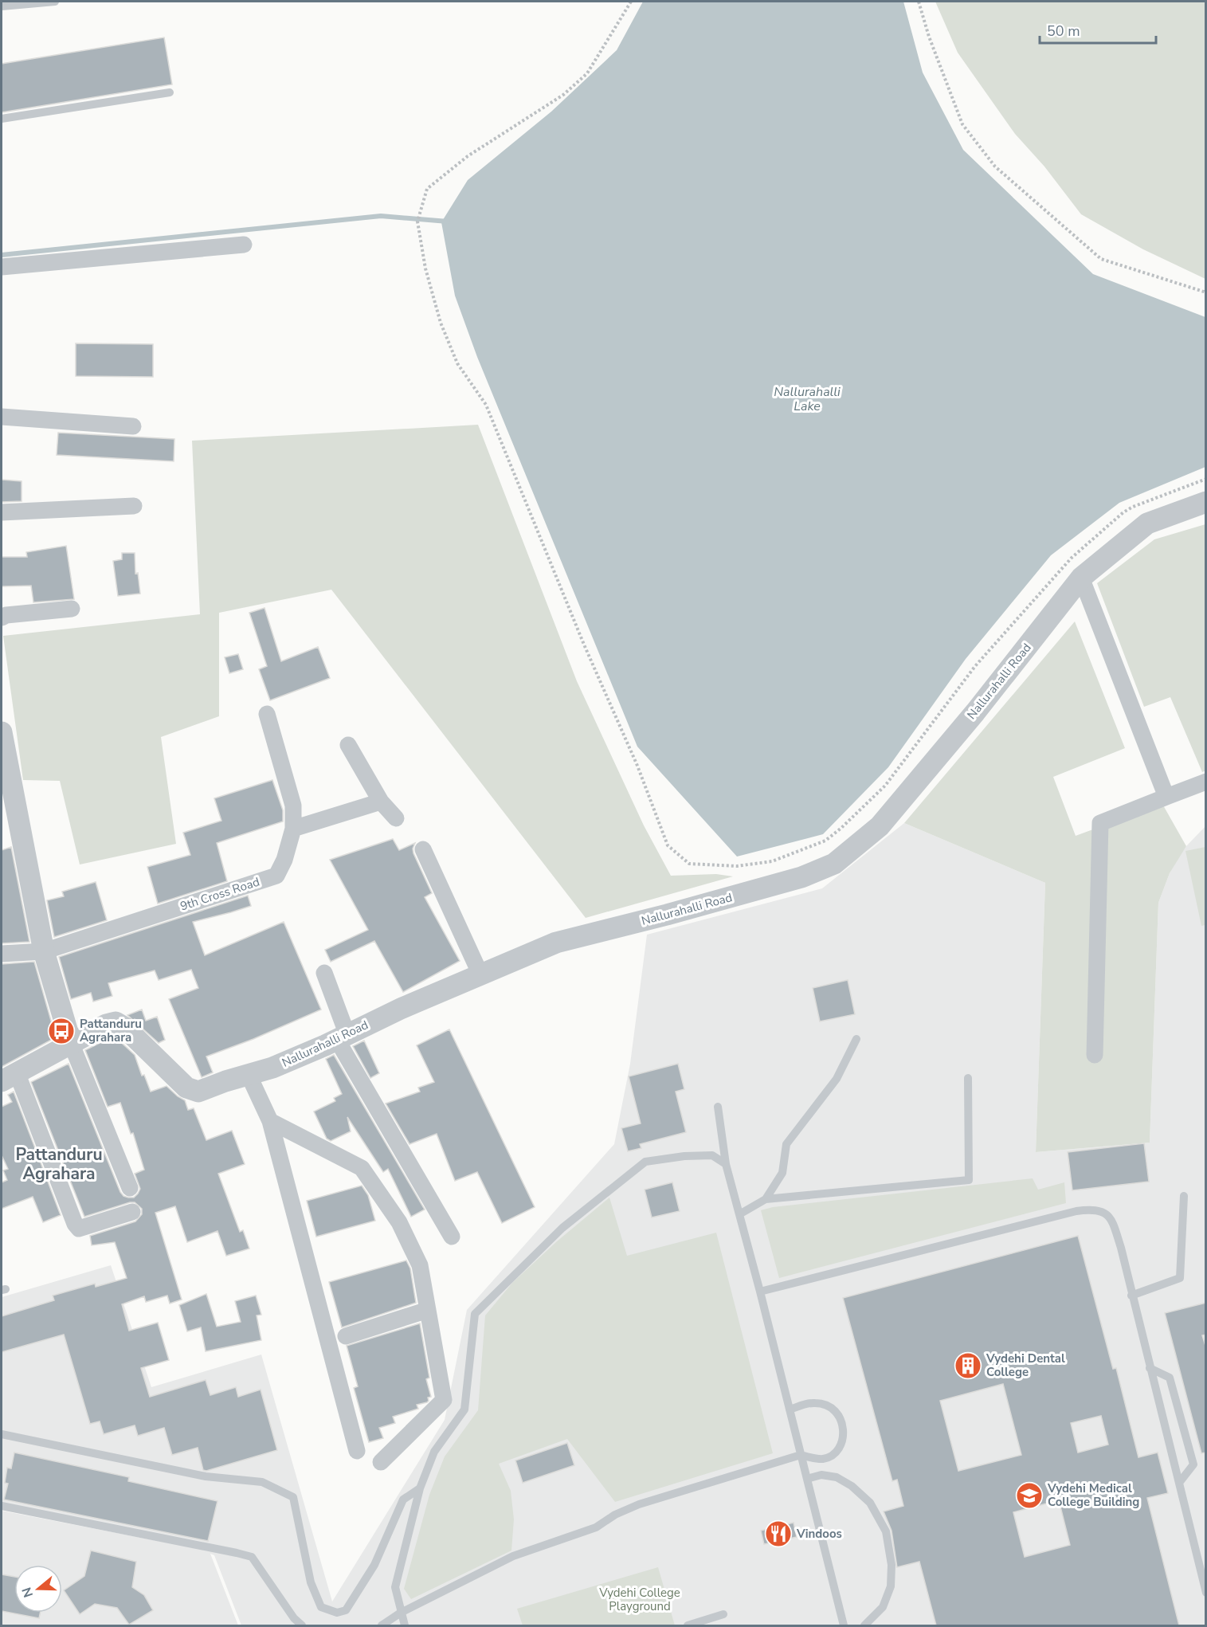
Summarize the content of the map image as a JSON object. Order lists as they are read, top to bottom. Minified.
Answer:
{"streets":{"street":["Nallurahalli Road","9th Cross Road"]},"districts":["Pattanduru Agrahara"],"water":["Nallurahalli Lake"],"parks":["Vydehi College Playground"],"places":{"bus stop":["Pattanduru Agrahara"],"building":["Vydehi Dental College"],"school or university":["Vydehi Medical College Building"],"restaurant":["Vindoos"]},"scale_bar":"50 m","north":"left"}
